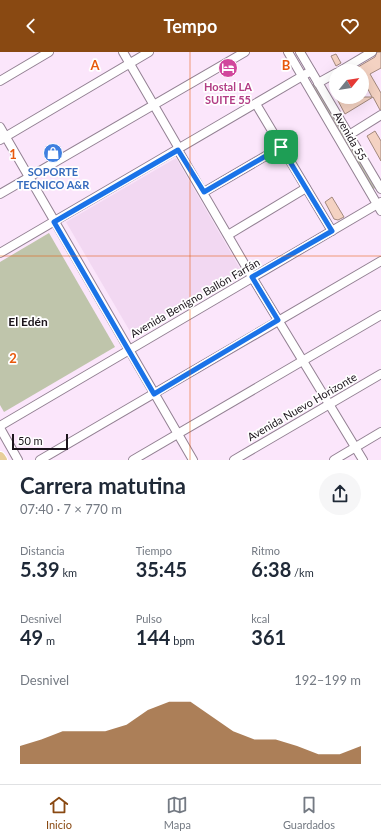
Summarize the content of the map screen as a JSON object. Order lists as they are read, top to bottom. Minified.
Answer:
{"streets":{"street":["Avenida 55","Avenida Benigno Ballón Farfán","Avenida Nuevo Horizonte"]},"crossings":[["Avenida 55","Avenida Benigno Ballón Farfán"]],"districts":["El Edén"],"places":{"hotel":["Hostal LA SUITE 55"],"shop":["SOPORTE TECNICO A&R"]},"scale_bar":"50 m","north":"top right","page":{"header":"Tempo","scale":"50 m","heading":["Carrera matutina","07:40 · 7 × 770 m"],"stats":[["Distancia","5.39 km"],["Tiempo","35:45"],["Ritmo","6:38 /km"],["Desnivel","49 m"],["Pulso","144 bpm"],["kcal","361"]],"chart":["Desnivel","192–199 m"],"tabs":["Inicio","Mapa","Guardados"]},"grid":{"columns":["A","B"],"rows":["1","2"]}}
